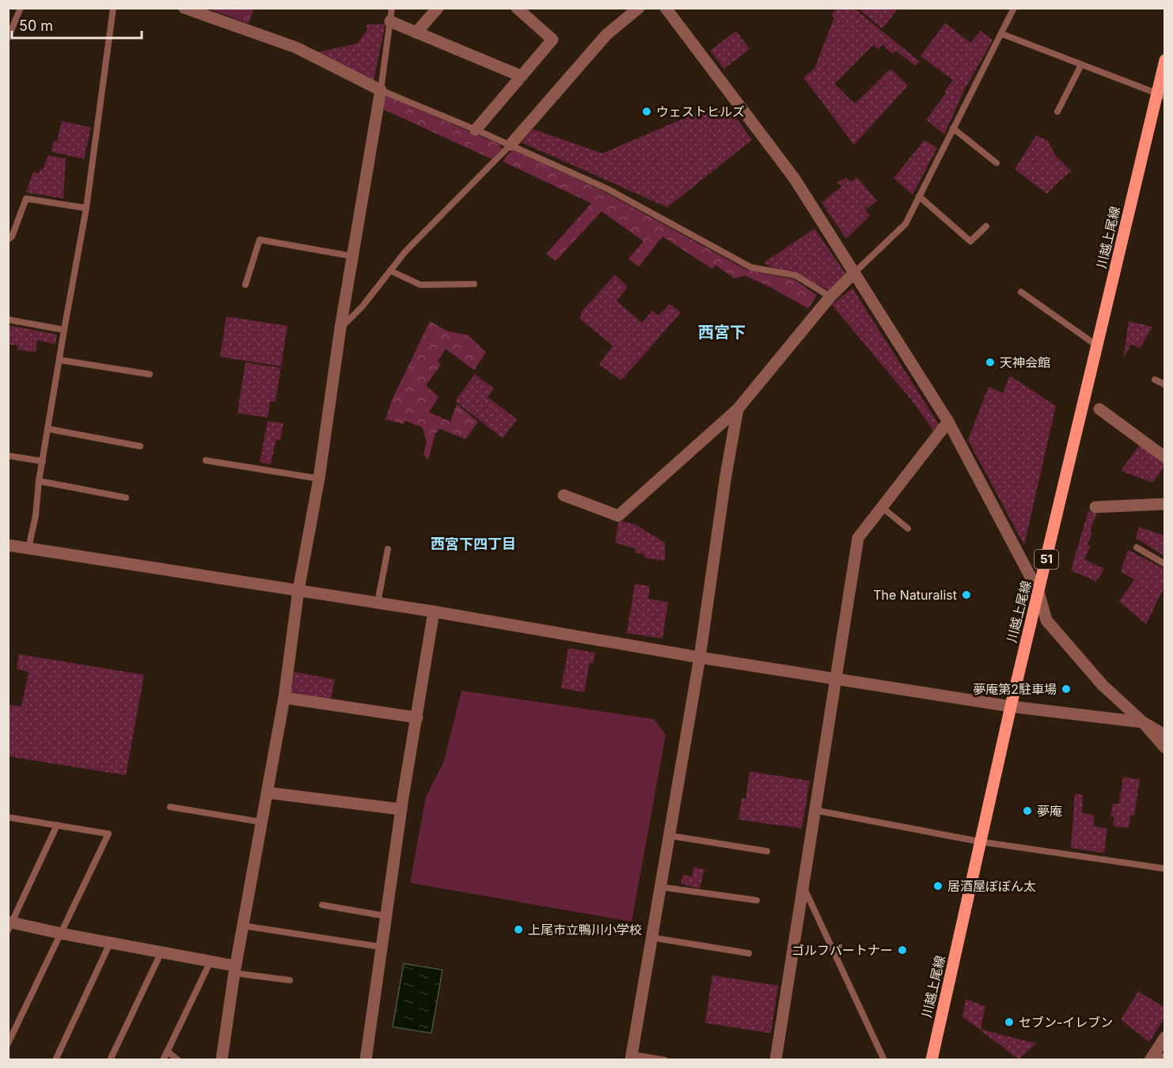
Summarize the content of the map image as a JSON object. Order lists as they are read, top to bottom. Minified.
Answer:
{"streets":{"main road":["川越上尾線","51"]},"districts":["西宮下","西宮下四丁目"],"places":["ウェストヒルズ","天神会館","The Naturalist","夢庵第2駐車場","夢庵","居酒屋ぽぽん太","上尾市立鴨川小学校","ゴルフパートナー","セブン-イレブン"],"scale_bar":"50 m"}
